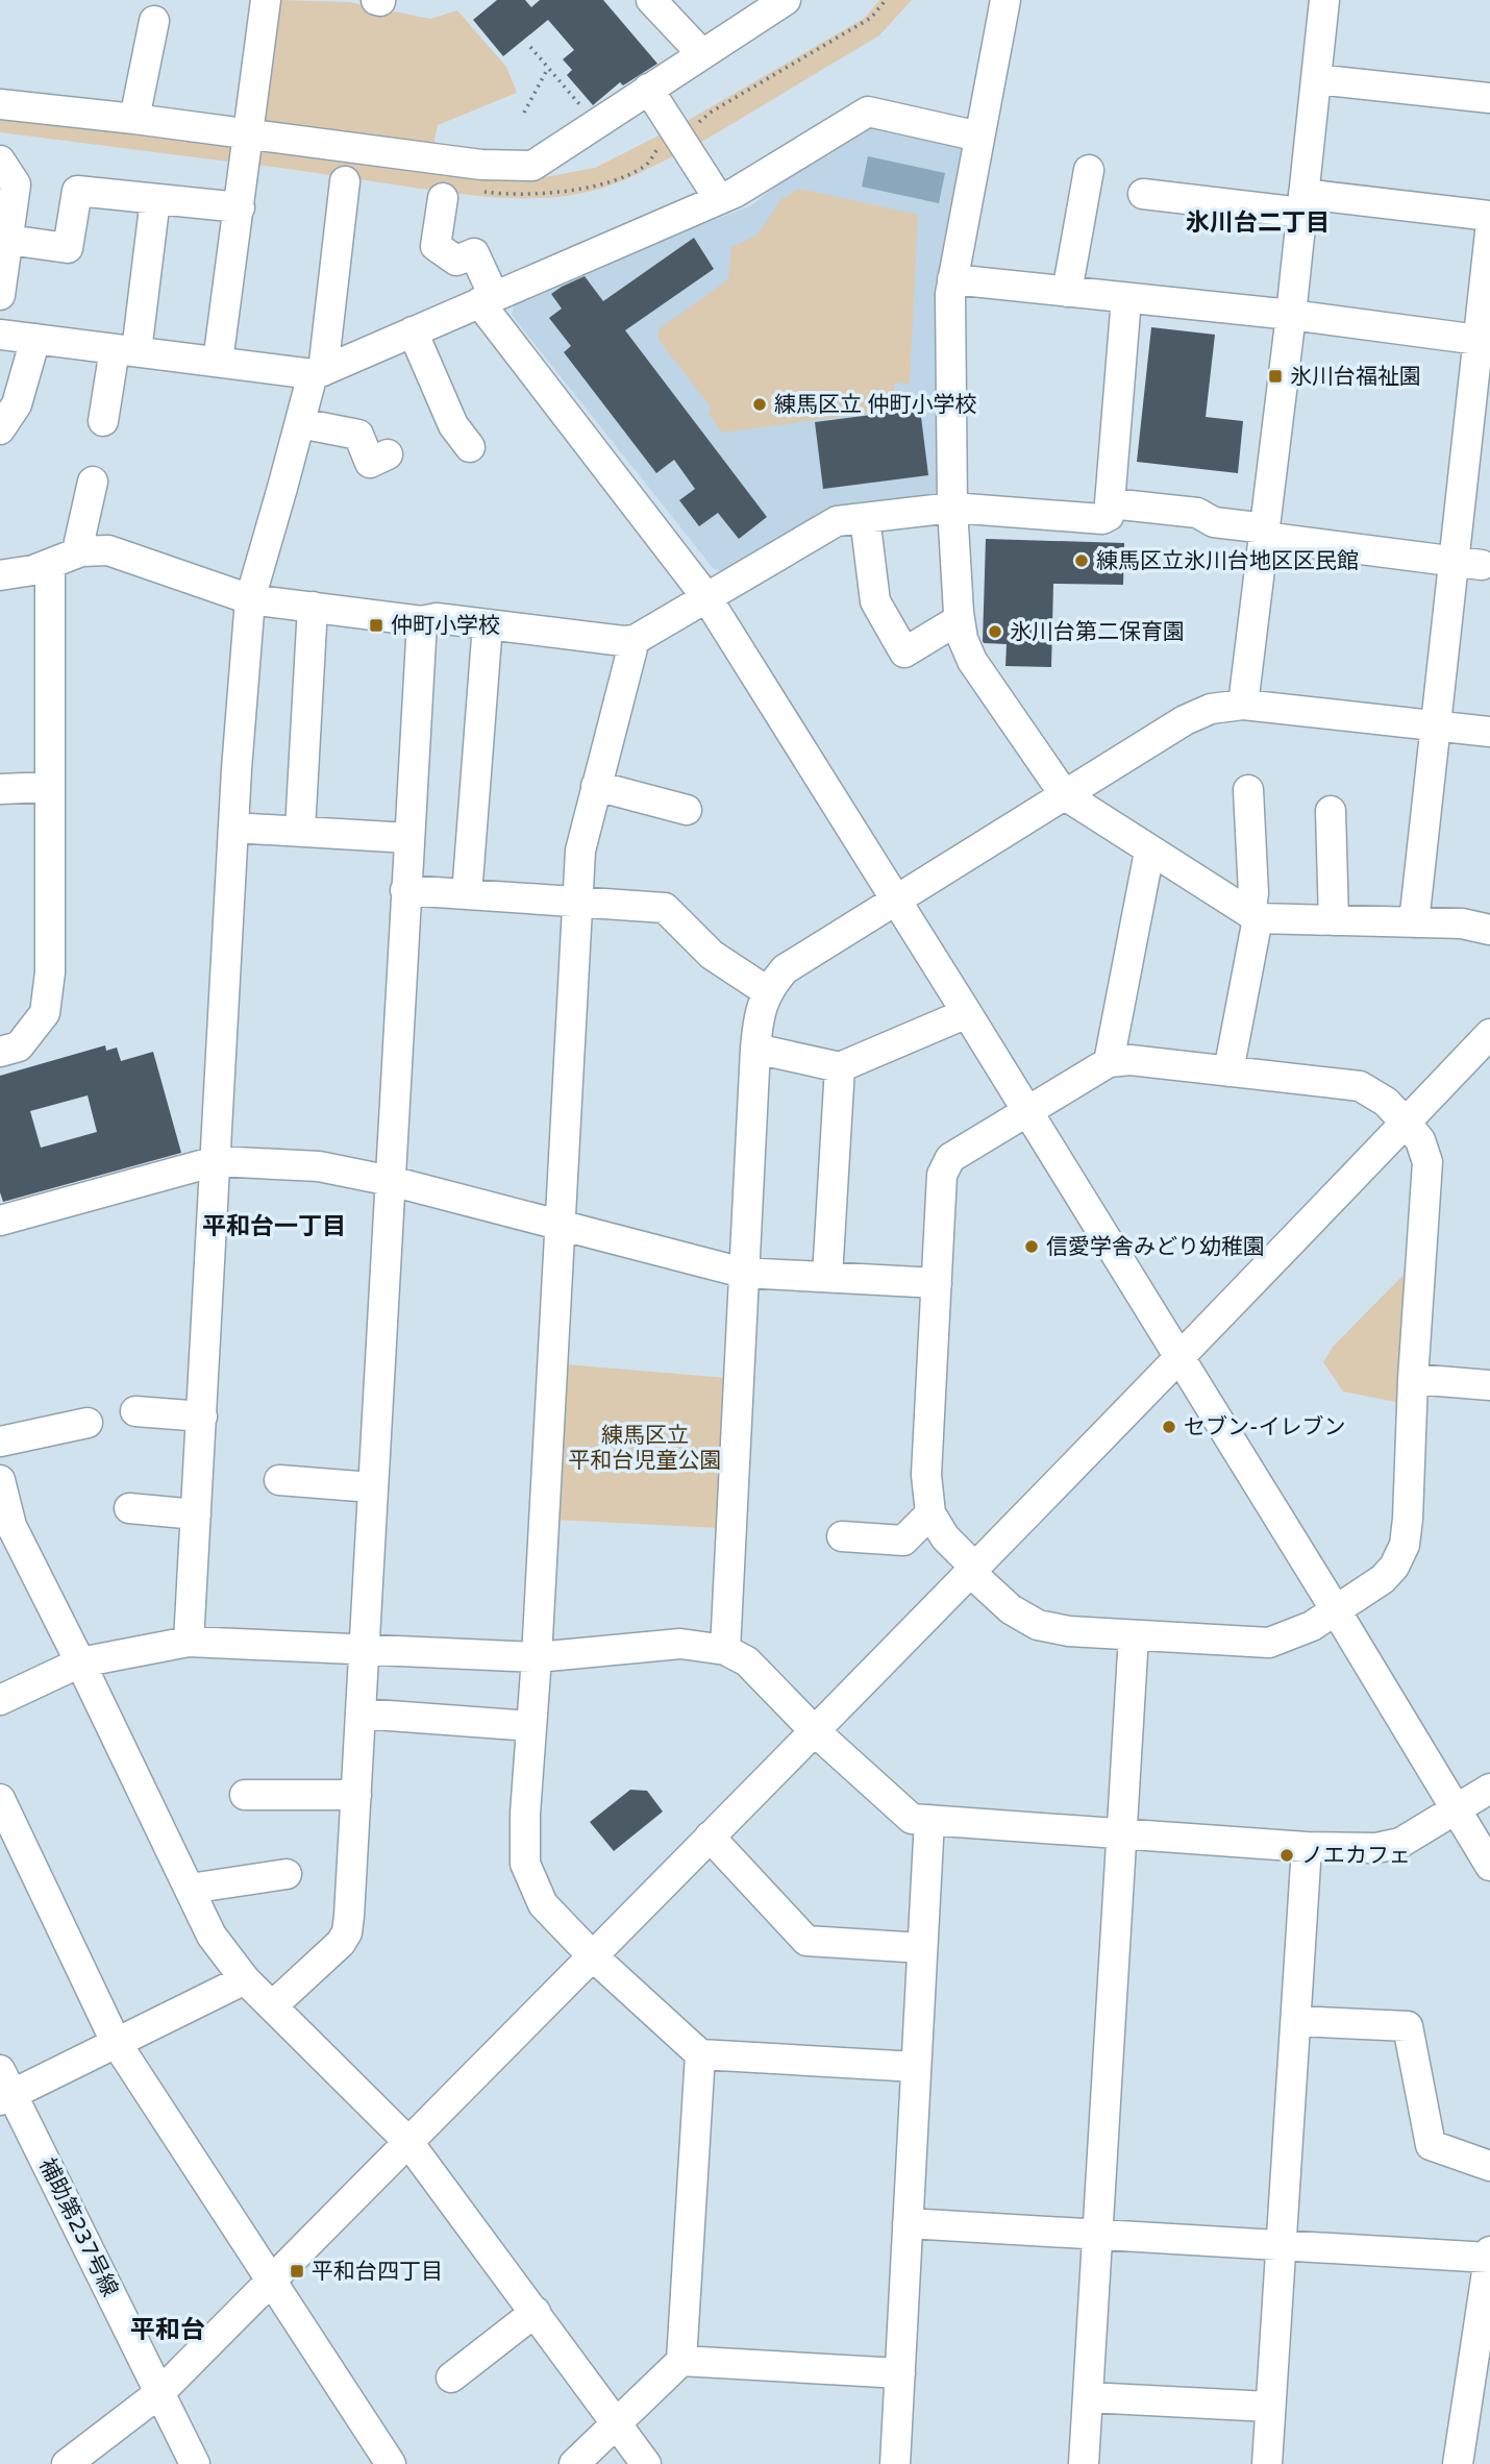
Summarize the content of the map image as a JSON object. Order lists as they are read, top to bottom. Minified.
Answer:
{"streets":{"street":["補助第237号線"]},"districts":["氷川台二丁目","平和台一丁目","平和台"],"parks":["練馬区立 平和台児童公園"],"places":{"transit":["氷川台福祉園","仲町小学校","平和台四丁目"],"other":["練馬区立 仲町小学校","練馬区立氷川台地区区民館","氷川台第二保育園","信愛学舎みどり幼稚園","セブン-イレブン","ノエカフェ"]}}
